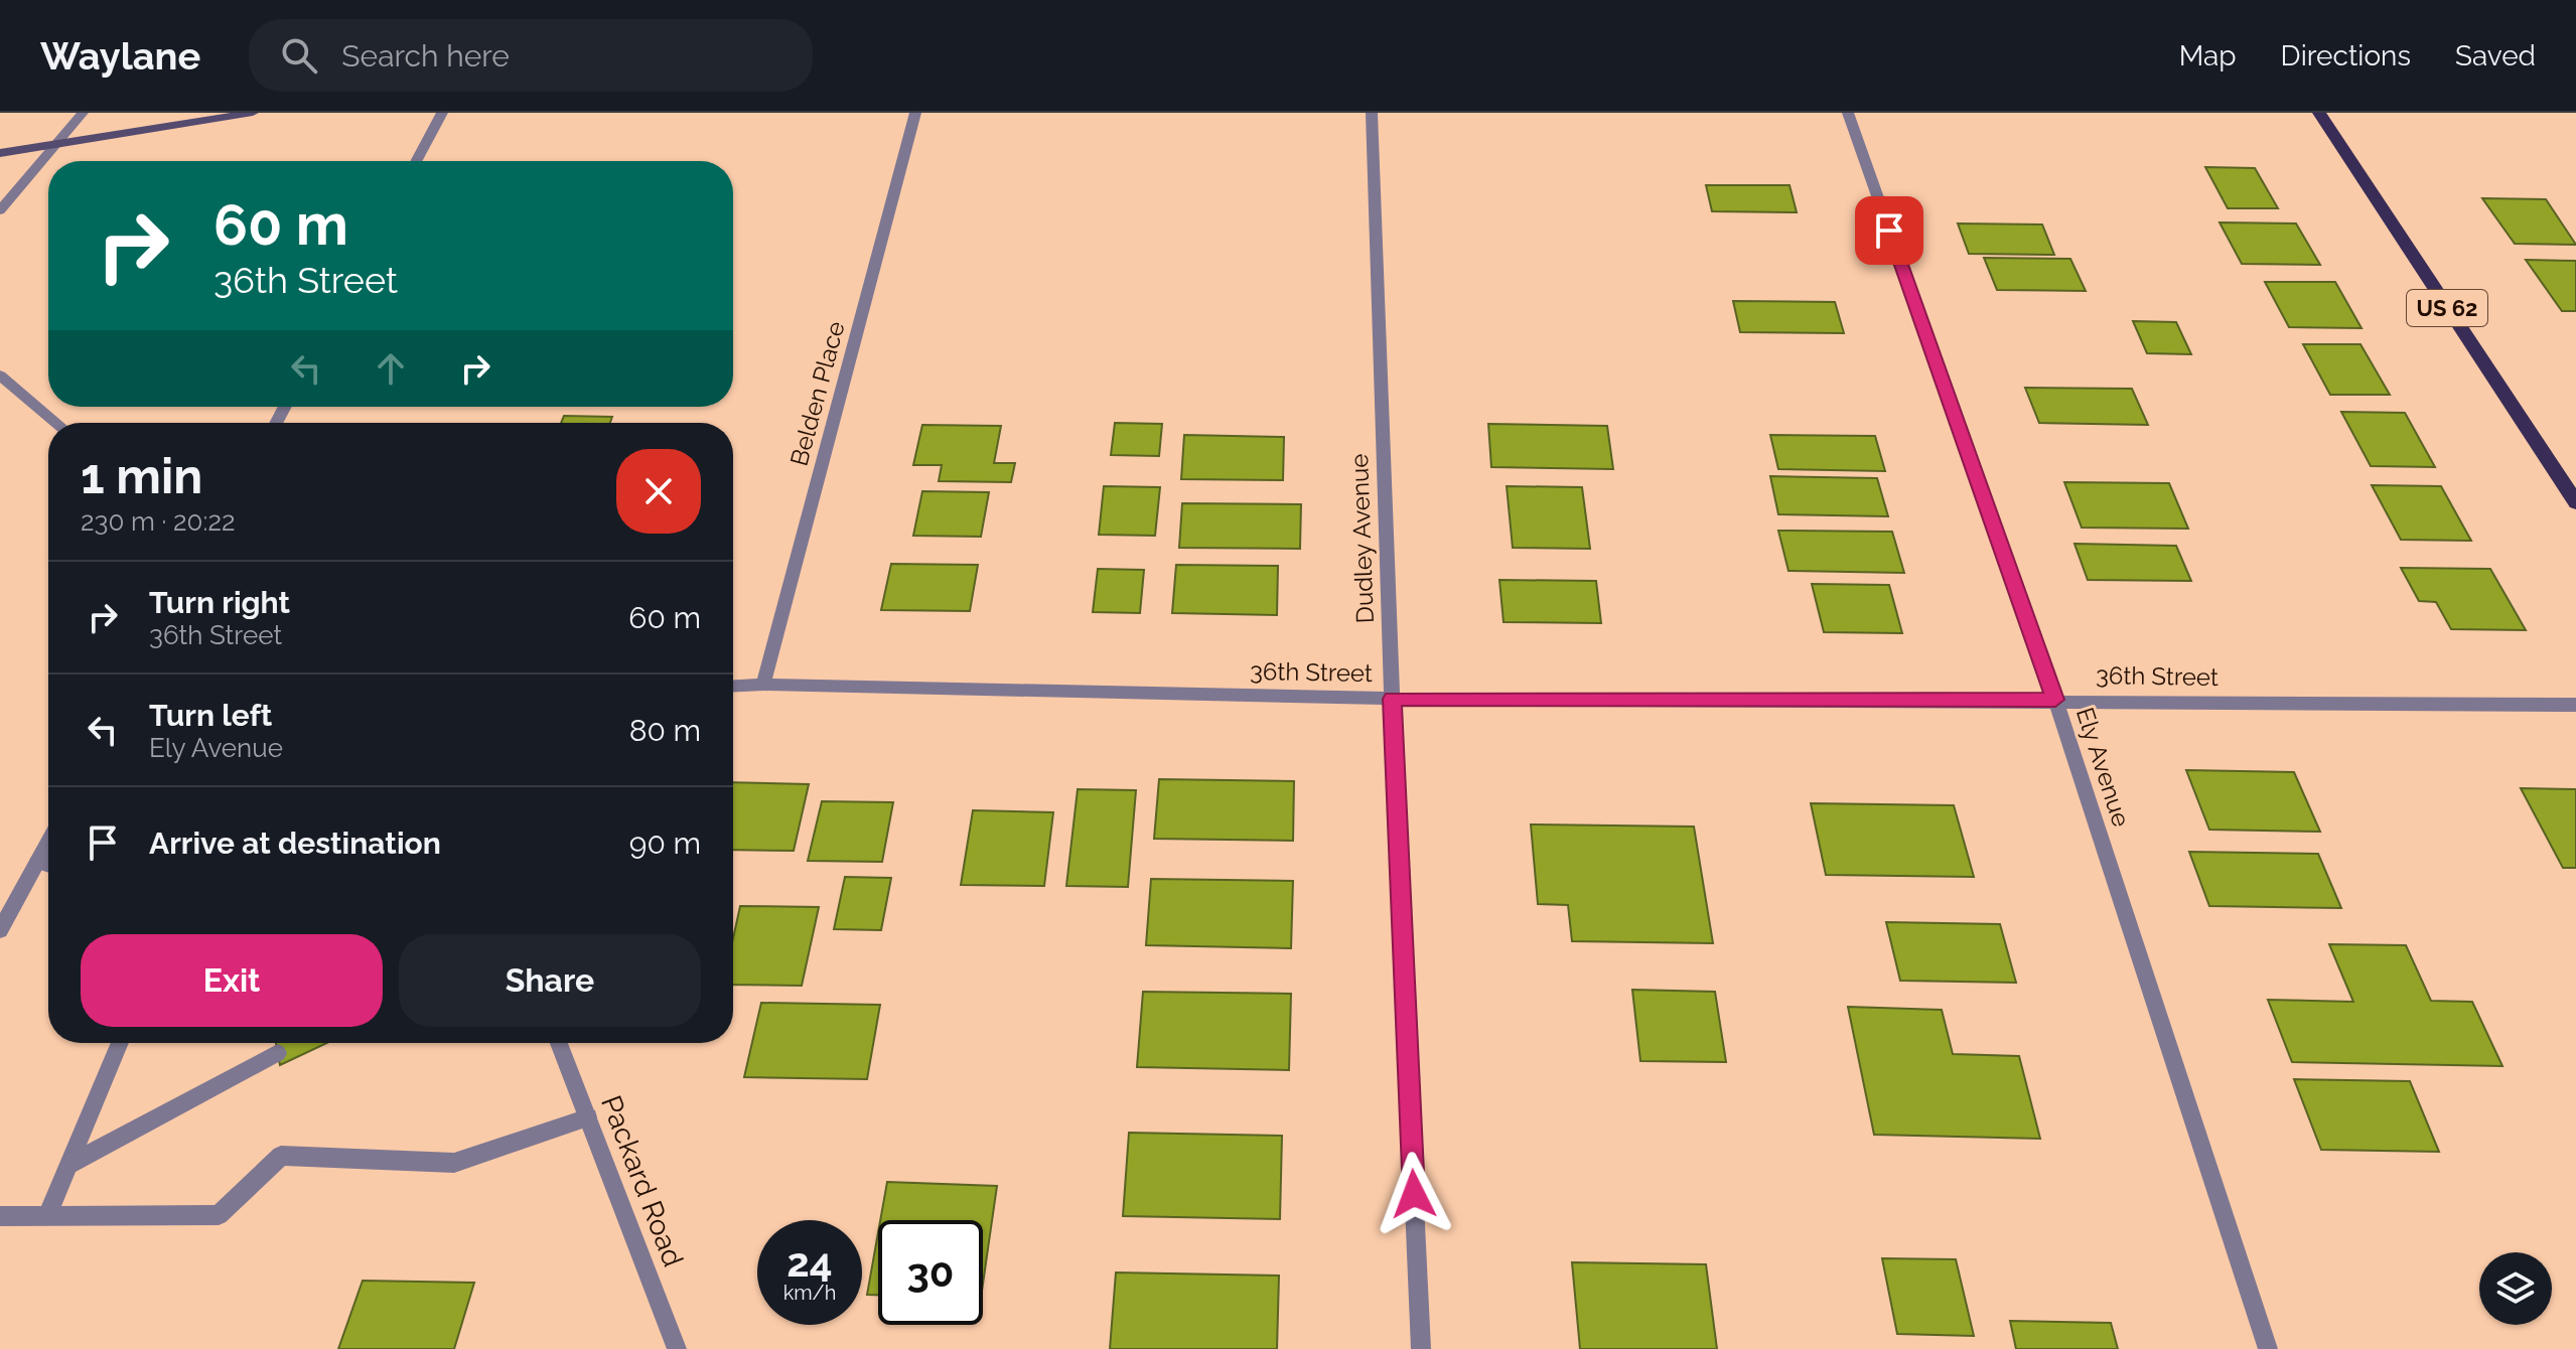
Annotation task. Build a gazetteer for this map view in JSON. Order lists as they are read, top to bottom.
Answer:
{
  "streets": {
    "main road": ["US 62"],
    "street": [
      "Belden Place",
      "Dudley Avenue",
      "36th Street",
      "Ely Avenue",
      "Packard Road"
    ]
  },
  "crossings": [
    ["Belden Place", "36th Street"],
    ["Dudley Avenue", "36th Street"],
    ["36th Street", "Ely Avenue"]
  ],
  "page": {
    "header": "Waylane",
    "search": "Search here",
    "nav": ["Map", "Directions", "Saved"],
    "turn": ["60 m", "36th Street"],
    "heading": ["1 min", "230 m · 20:22"],
    "list": [
      {
        "name": "Turn right",
        "note": "36th Street",
        "value": "60 m"
      },
      {
        "name": "Turn left",
        "note": "Ely Avenue",
        "value": "80 m"
      },
      {
        "name": "Arrive at destination",
        "value": "90 m"
      }
    ],
    "buttons": ["Exit", "Share"],
    "speed": "24 km/h",
    "limit": "30"
  }
}
